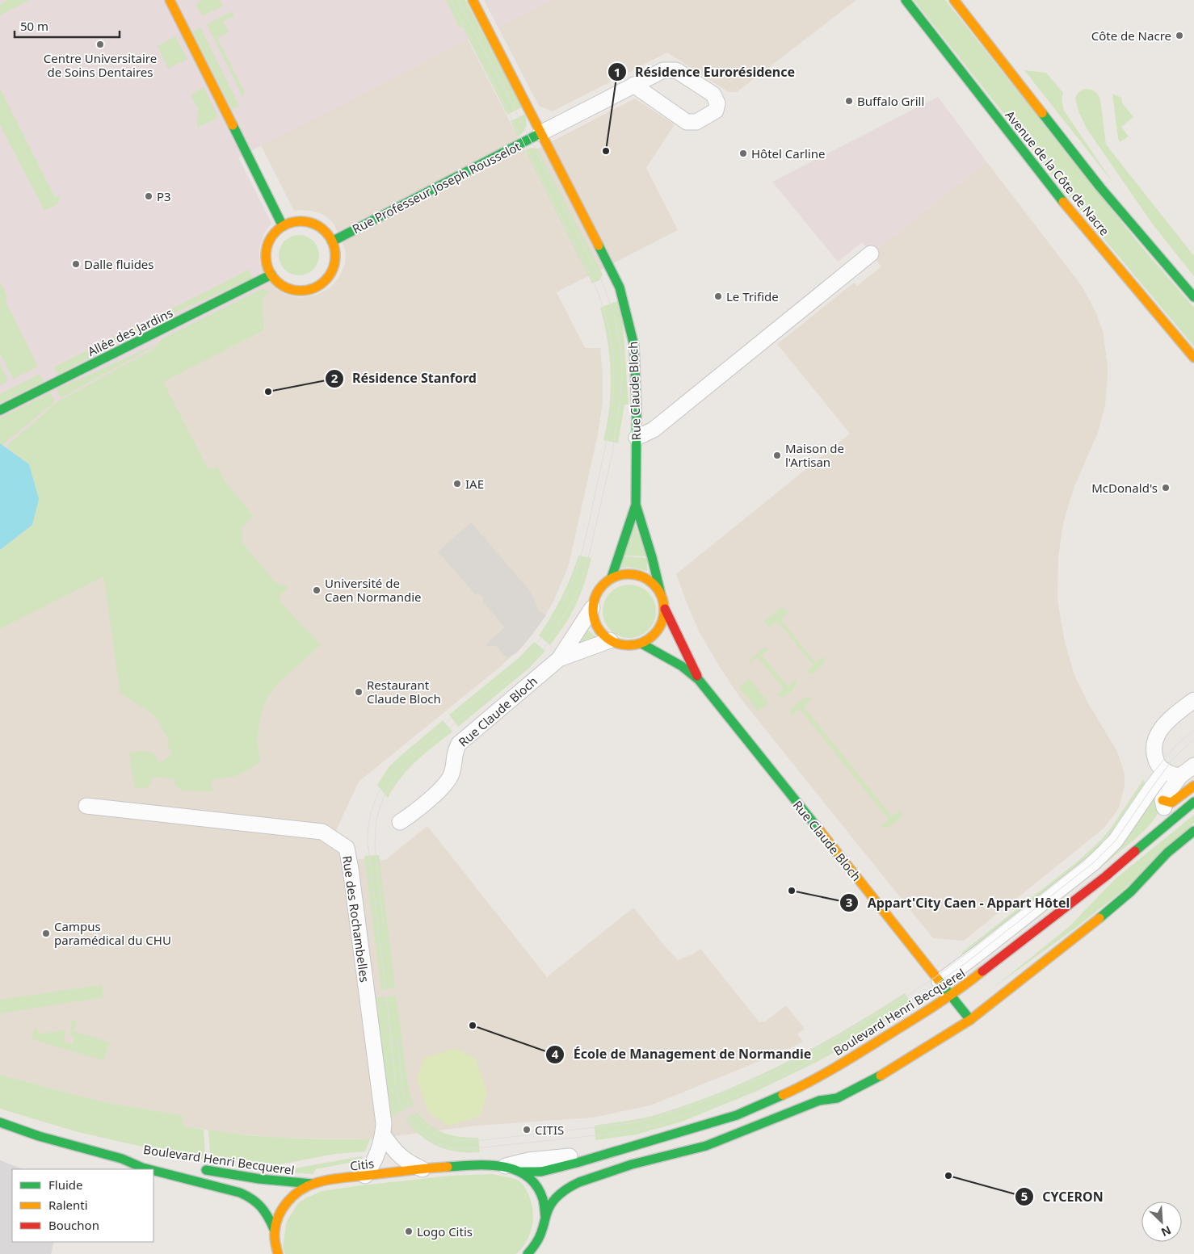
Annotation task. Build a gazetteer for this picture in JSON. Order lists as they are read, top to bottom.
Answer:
{
  "streets": {
    "main road": [
      "Avenue de la Côte de Nacre",
      "Rue Professeur Joseph Rousselot",
      "Allée des Jardins",
      "Rue Claude Bloch",
      "Boulevard Henri Becquerel",
      "Citis"
    ],
    "street": ["Rue des Rochambelles"]
  },
  "crossings": [
    ["Rue Professeur Joseph Rousselot", "Allée des Jardins"],
    ["Rue Professeur Joseph Rousselot", "Rue Claude Bloch"],
    ["Rue Claude Bloch", "Boulevard Henri Becquerel"],
    ["Rue des Rochambelles", "Citis"],
    ["Boulevard Henri Becquerel", "Citis"]
  ],
  "places": [
    "Côte de Nacre",
    "Centre Universitaire de Soins Dentaires",
    "Buffalo Grill",
    "Résidence Eurorésidence",
    "Hôtel Carline",
    "P3",
    "Dalle fluides",
    "Le Trifide",
    "Résidence Stanford",
    "Maison de l'Artisan",
    "IAE",
    "McDonald's",
    "Université de Caen Normandie",
    "Restaurant Claude Bloch",
    "Appart'City Caen - Appart Hôtel",
    "Campus paramédical du CHU",
    "École de Management de Normandie",
    "CITIS",
    "CYCERON",
    "Logo Citis"
  ],
  "legend": ["Fluide", "Ralenti", "Bouchon"],
  "scale_bar": "50 m",
  "north": "bottom right"
}
